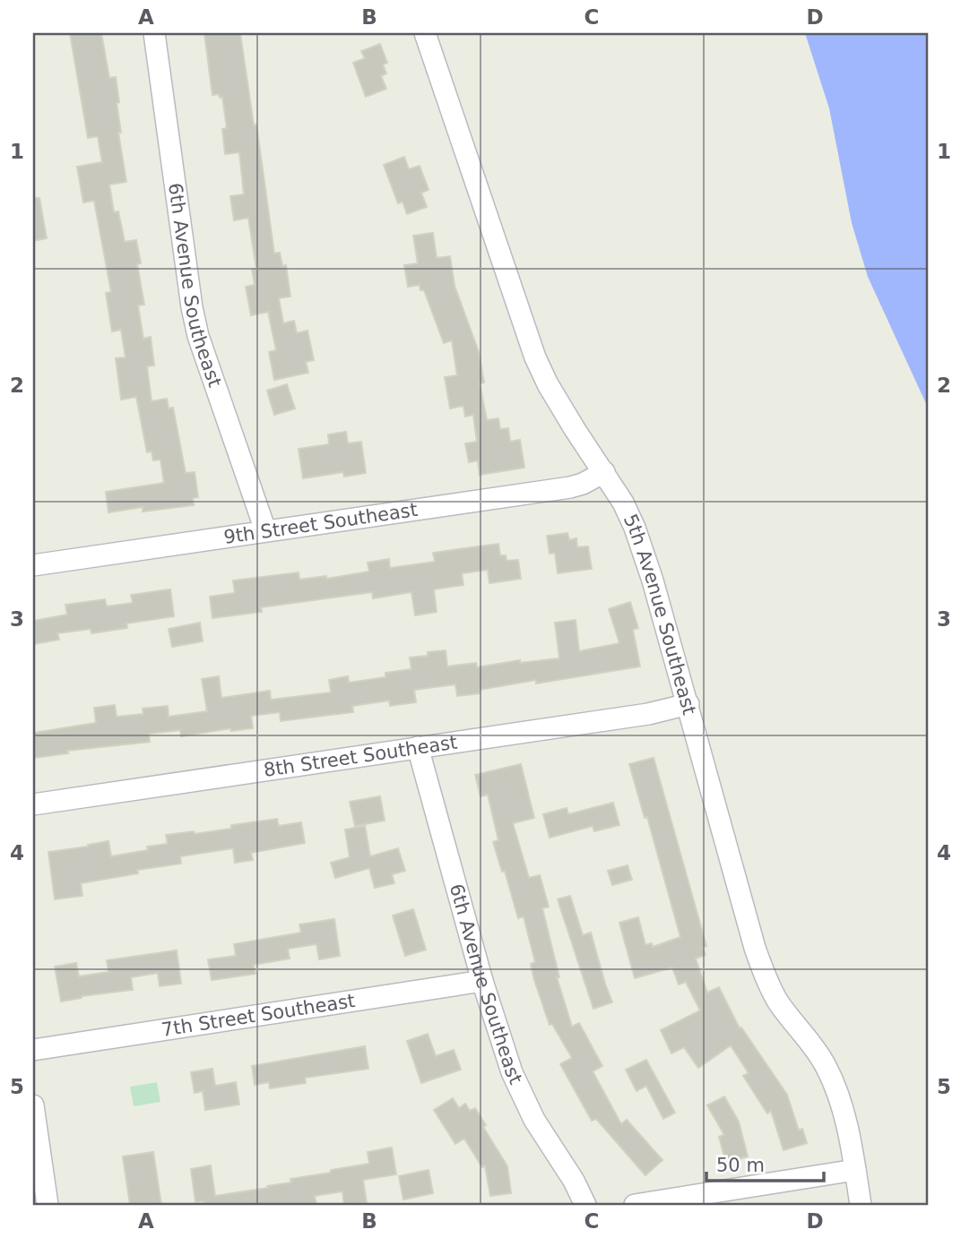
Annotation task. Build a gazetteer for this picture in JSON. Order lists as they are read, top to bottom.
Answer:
{
  "streets": {
    "street": [
      "6th Avenue Southeast",
      "9th Street Southeast",
      "5th Avenue Southeast",
      "8th Street Southeast",
      "7th Street Southeast"
    ]
  },
  "crossings": [
    ["6th Avenue Southeast", "9th Street Southeast"],
    ["6th Avenue Southeast", "8th Street Southeast"],
    ["6th Avenue Southeast", "7th Street Southeast"],
    ["9th Street Southeast", "5th Avenue Southeast"],
    ["5th Avenue Southeast", "8th Street Southeast"]
  ],
  "scale_bar": "50 m",
  "grid": {
    "columns": [
      "A",
      "B",
      "C",
      "D"
    ],
    "rows": [
      "1",
      "2",
      "3",
      "4",
      "5"
    ]
  }
}
